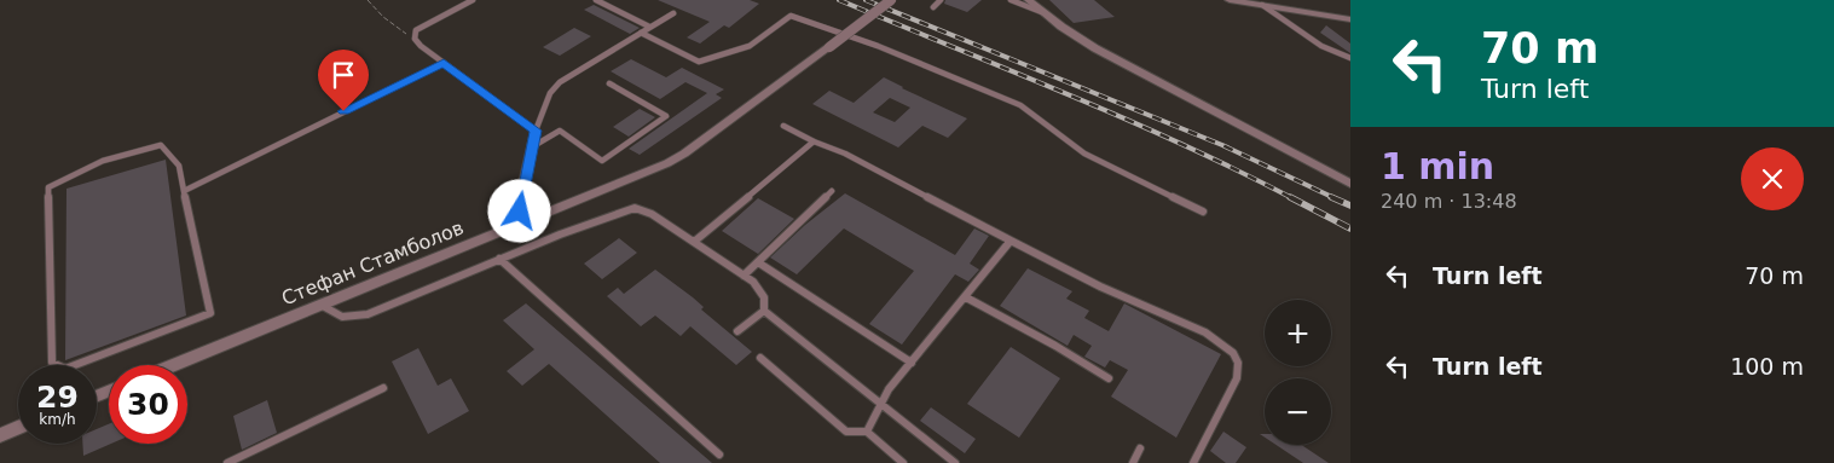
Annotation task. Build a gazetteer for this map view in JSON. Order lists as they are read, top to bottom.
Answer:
{
  "streets": {
    "street": ["Стефан Стамболов"]
  },
  "page": {
    "turn": ["70 m", "Turn left"],
    "heading": ["1 min", "240 m · 13:48"],
    "list": [
      {
        "name": "Turn left",
        "value": "70 m"
      },
      {
        "name": "Turn left",
        "value": "100 m"
      }
    ],
    "map_buttons": ["+", "−"],
    "speed": "29 km/h",
    "limit": "30"
  }
}
